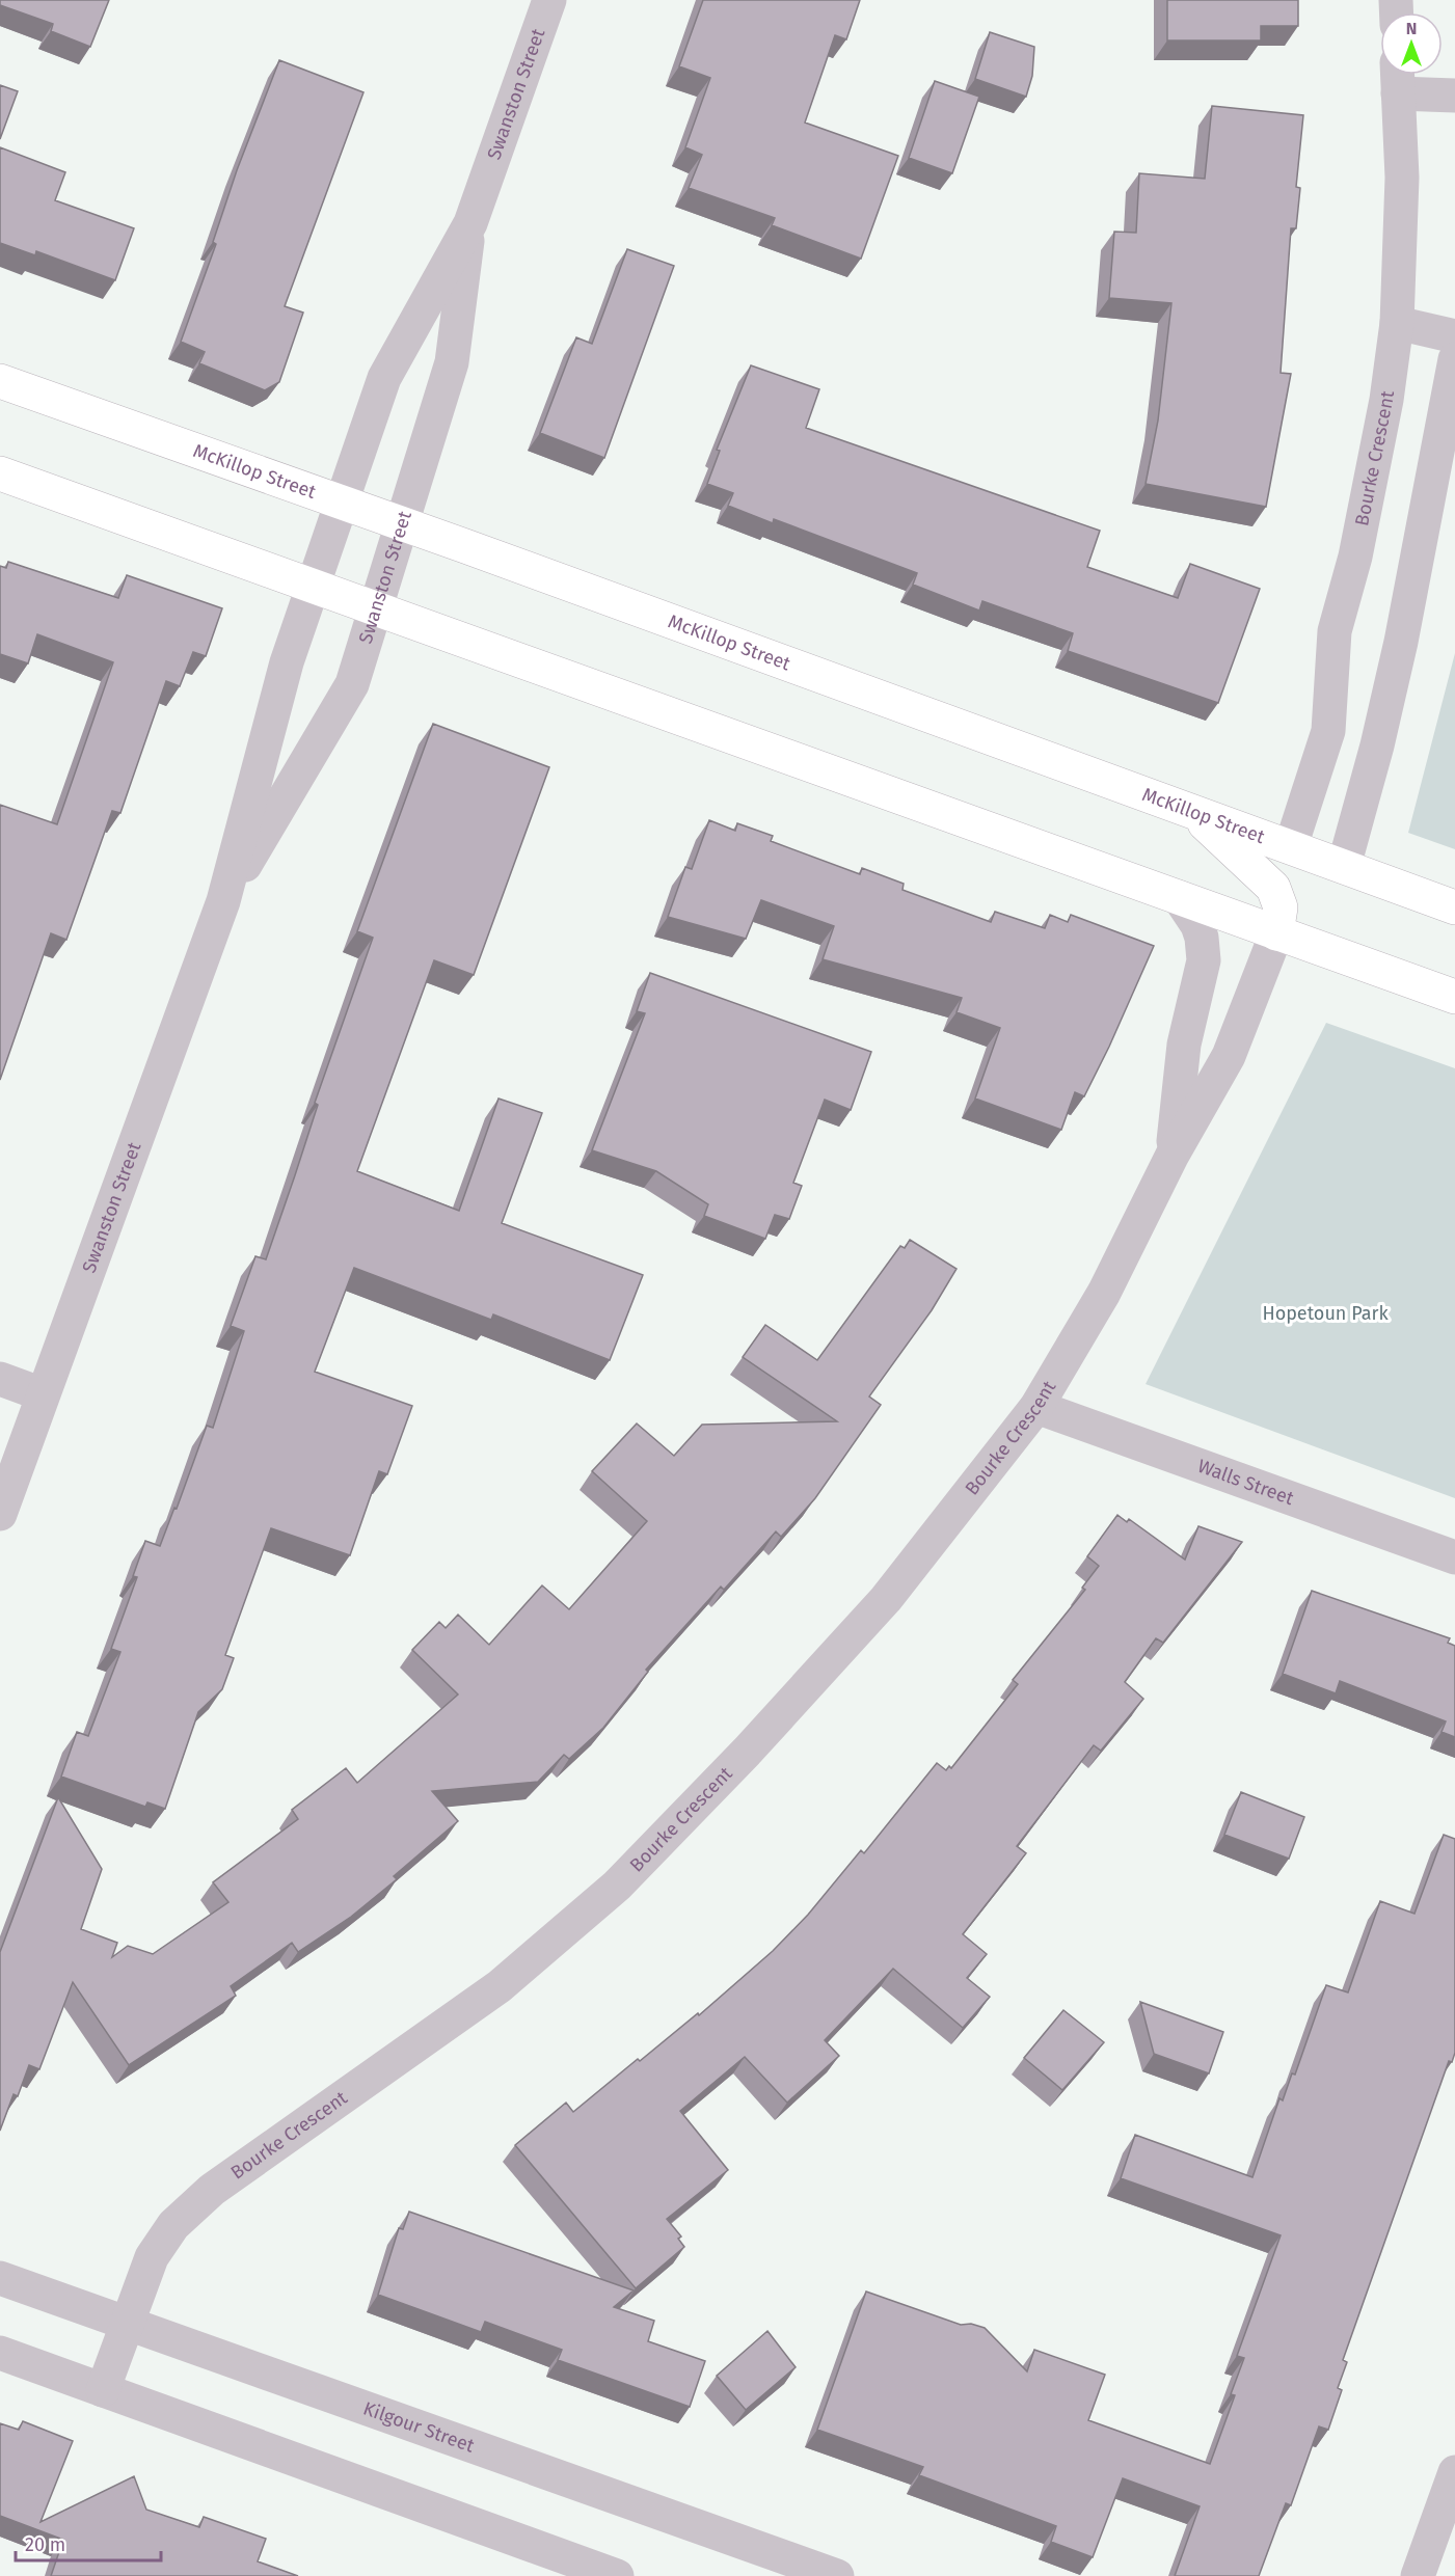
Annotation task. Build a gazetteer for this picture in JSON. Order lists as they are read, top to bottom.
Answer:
{
  "streets": {
    "highway": ["McKillop Street"],
    "street": [
      "Swanston Street",
      "Bourke Crescent",
      "Walls Street",
      "Kilgour Street"
    ]
  },
  "crossings": [
    ["Swanston Street", "McKillop Street"],
    ["Bourke Crescent", "McKillop Street"],
    ["Bourke Crescent", "Walls Street"],
    ["Bourke Crescent", "Kilgour Street"]
  ],
  "parks": ["Hopetoun Park"],
  "scale_bar": "20 m",
  "north": "top"
}
